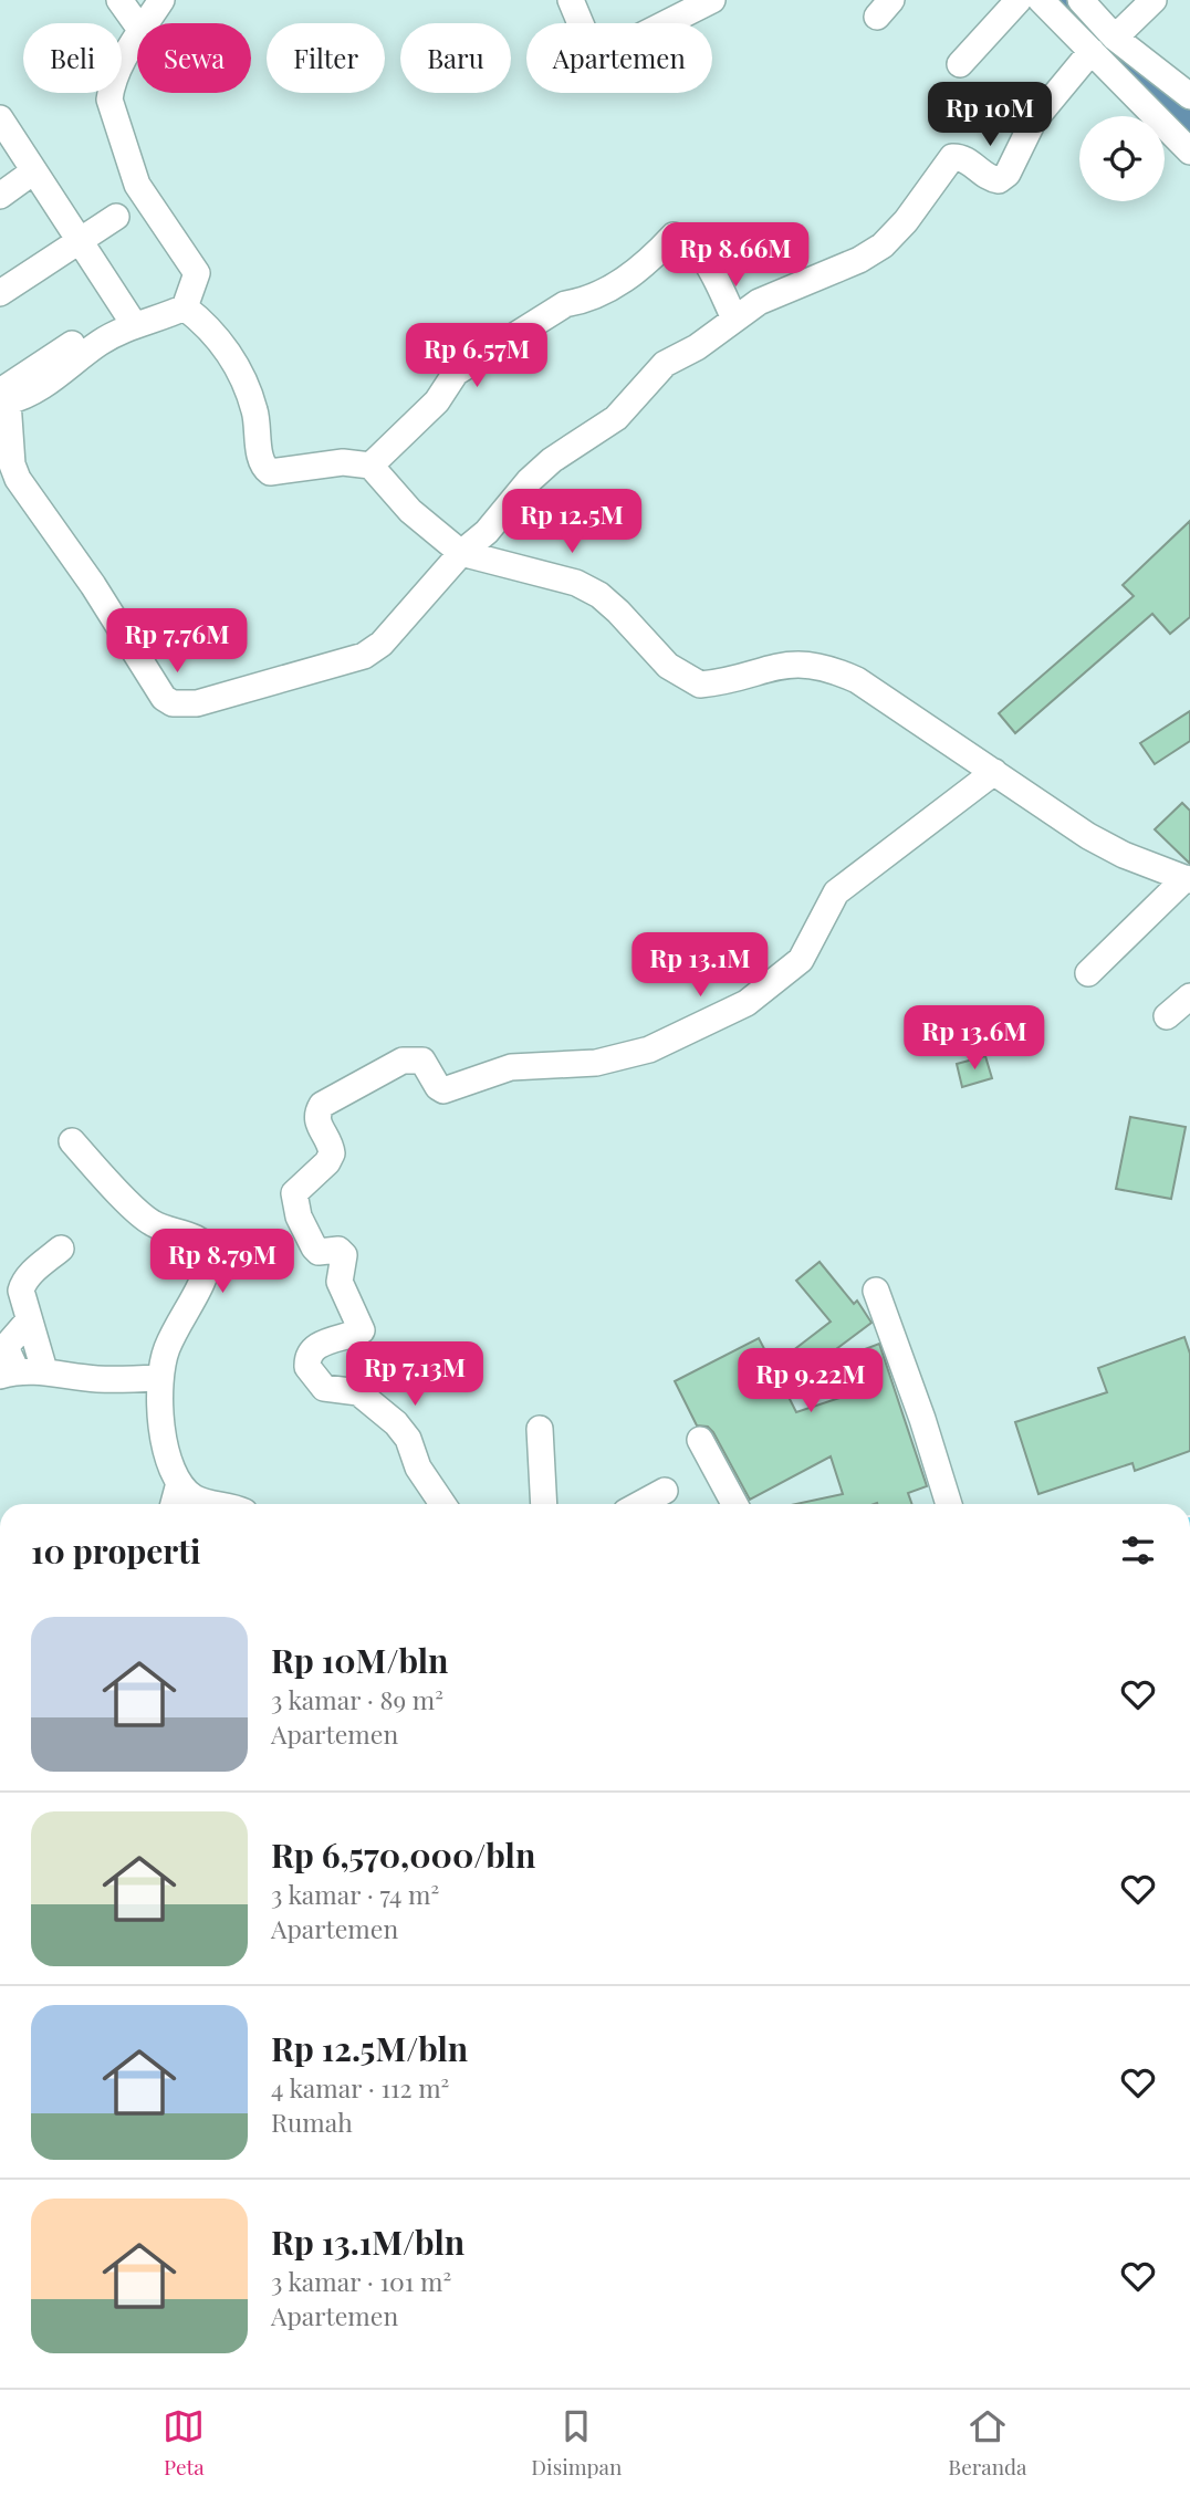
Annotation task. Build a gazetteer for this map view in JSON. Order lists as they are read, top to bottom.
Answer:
{
  "page": {
    "chip": [
      "Beli",
      "Sewa",
      "Filter",
      "Baru",
      "Apartemen"
    ],
    "price": [
      "Rp 10M",
      "Rp 8.66M",
      "Rp 6.57M",
      "Rp 12.5M",
      "Rp 7.76M",
      "Rp 13.1M",
      "Rp 13.6M",
      "Rp 8.79M",
      "Rp 7.13M",
      "Rp 9.22M"
    ],
    "heading": "10 properti",
    "list": [
      {
        "name": "Rp 10M/bln",
        "note": "3 kamar · 89 m² · Apartemen"
      },
      {
        "name": "Rp 6,570,000/bln",
        "note": "3 kamar · 74 m² · Apartemen"
      },
      {
        "name": "Rp 12.5M/bln",
        "note": "4 kamar · 112 m² · Rumah"
      },
      {
        "name": "Rp 13.1M/bln",
        "note": "3 kamar · 101 m² · Apartemen"
      }
    ],
    "tabs": ["Peta", "Disimpan", "Beranda"]
  }
}
